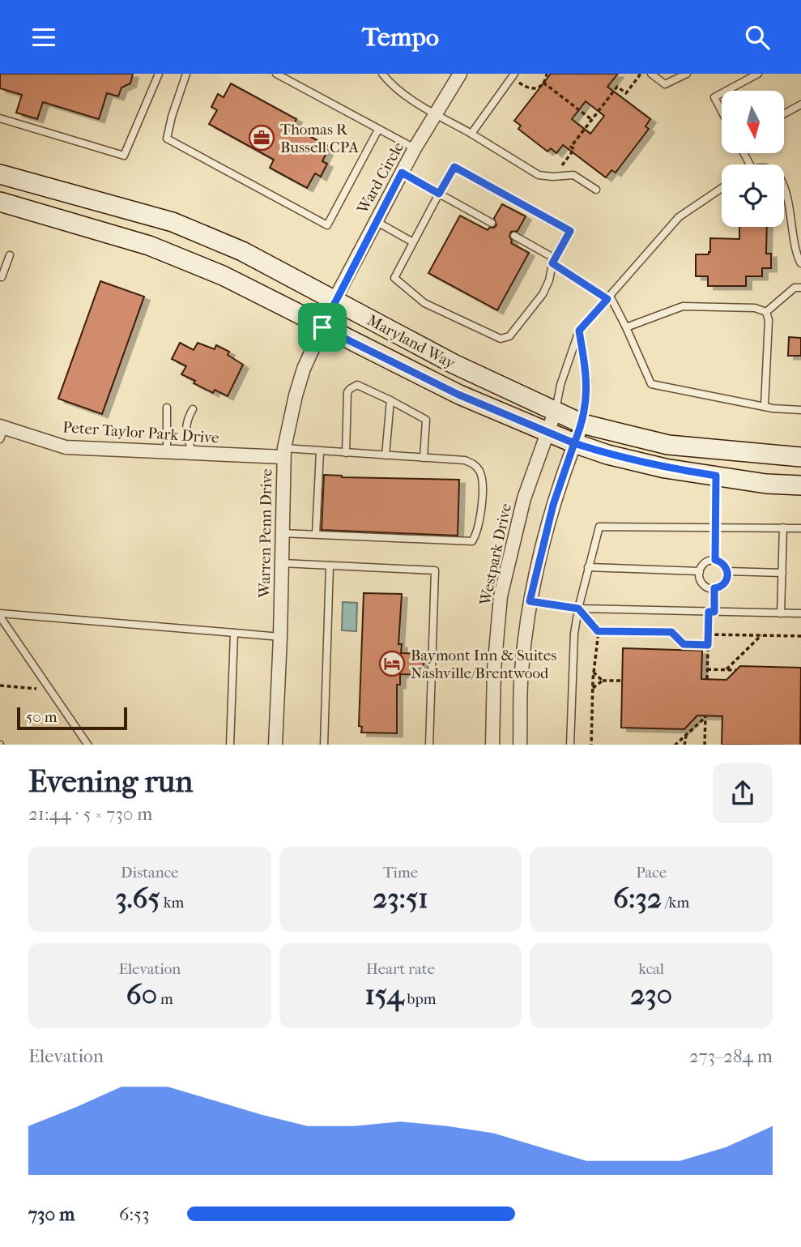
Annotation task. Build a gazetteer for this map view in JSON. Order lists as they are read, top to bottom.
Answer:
{
  "streets": {
    "main road": ["Maryland Way"],
    "street": [
      "Ward Circle",
      "Peter Taylor Park Drive",
      "Warren Penn Drive",
      "Westpark Drive"
    ]
  },
  "crossings": [
    ["Ward Circle", "Maryland Way"],
    ["Maryland Way", "Warren Penn Drive"],
    ["Maryland Way", "Westpark Drive"],
    ["Peter Taylor Park Drive", "Warren Penn Drive"]
  ],
  "places": {
    "office": ["Thomas R Bussell CPA"],
    "hotel": ["Baymont Inn & Suites Nashville/Brentwood"]
  },
  "scale_bar": "50 m",
  "north": "bottom",
  "page": {
    "header": "Tempo",
    "scale": "50 m",
    "heading": ["Evening run", "21:44 · 5 × 730 m"],
    "stats": [
      ["Distance", "3.65 km"],
      ["Time", "23:51"],
      ["Pace", "6:32 /km"],
      ["Elevation", "60 m"],
      ["Heart rate", "154 bpm"],
      ["kcal", "230"]
    ],
    "chart": ["Elevation", "273–284 m"],
    "list": [
      {
        "name": "730 m",
        "note": "6:53"
      }
    ]
  }
}
